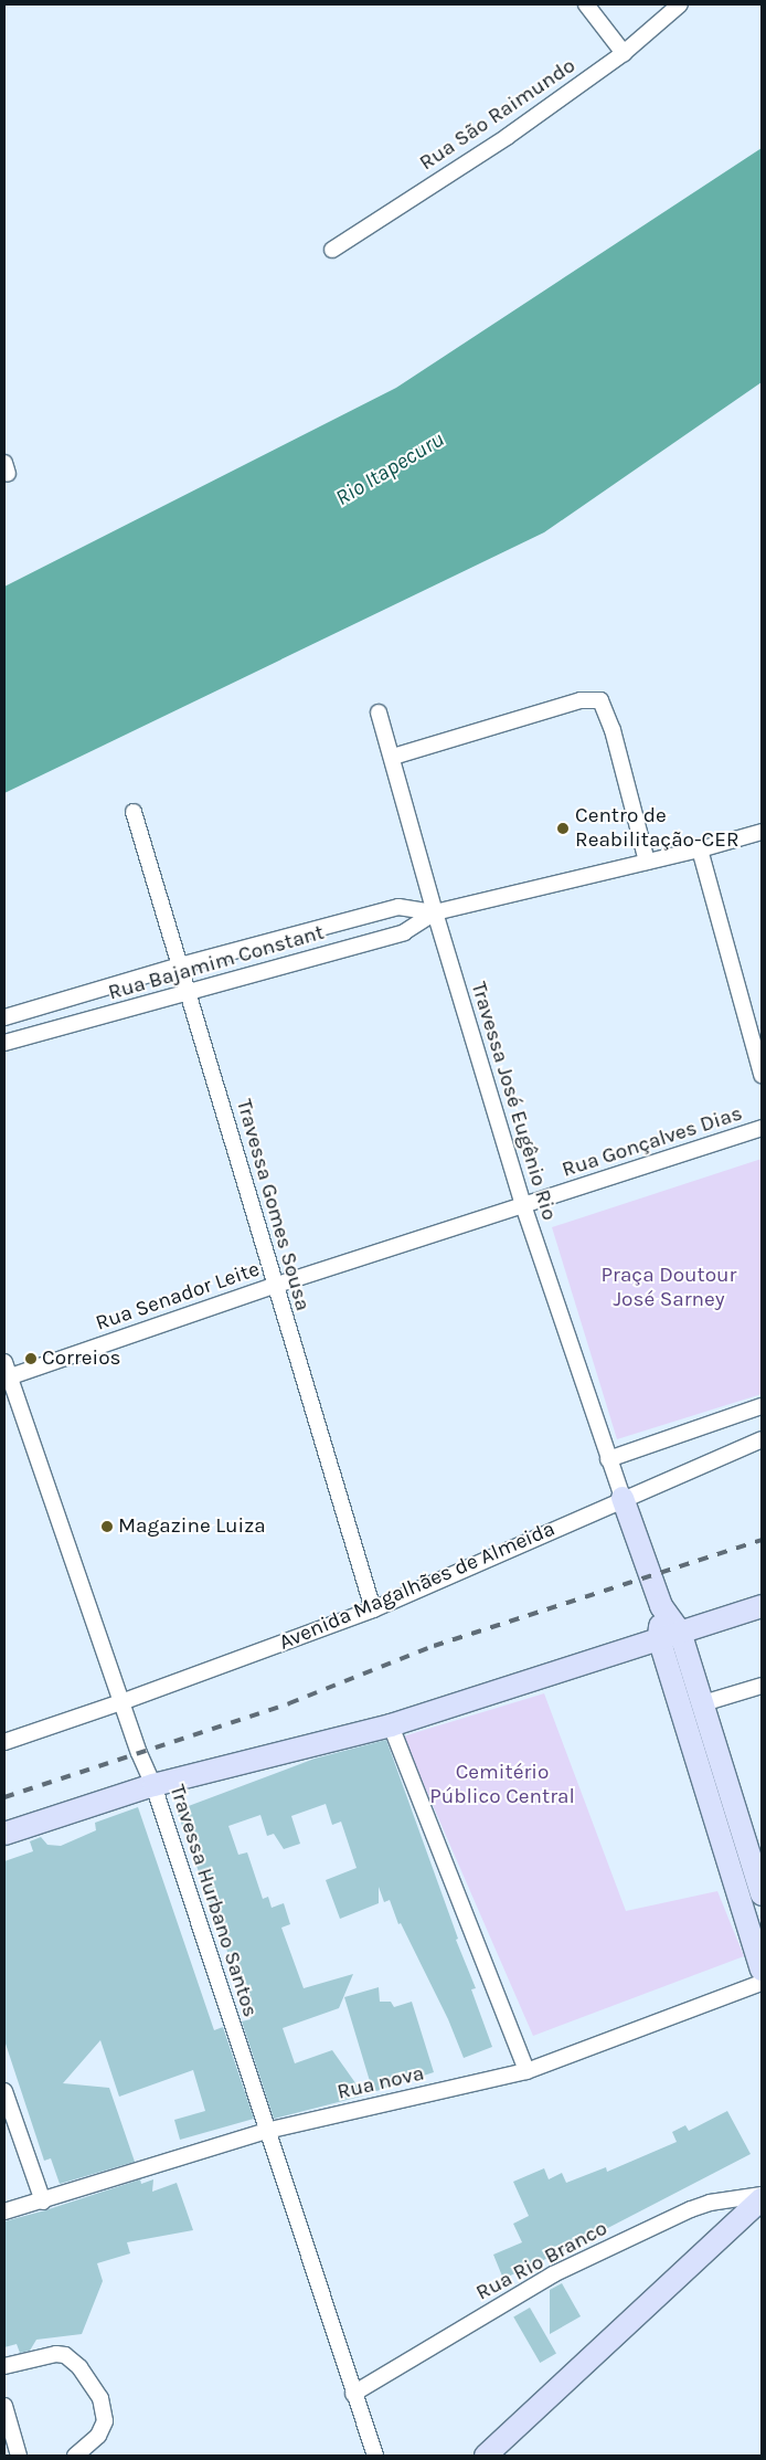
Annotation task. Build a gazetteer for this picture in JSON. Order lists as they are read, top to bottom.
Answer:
{
  "streets": {
    "street": [
      "Rua São Raimundo",
      "Rua Bajamim Constant",
      "Travessa José Eugênio Rio",
      "Rua Gonçalves Dias",
      "Travessa Gomes Sousa",
      "Rua Senador Leite",
      "Avenida Magalhães de Almeida",
      "Travessa Hurbano Santos",
      "Rua nova",
      "Rua Rio Branco"
    ]
  },
  "crossings": [
    ["Rua Bajamim Constant", "Travessa José Eugênio Rio"],
    ["Rua Bajamim Constant", "Travessa Gomes Sousa"],
    ["Travessa José Eugênio Rio", "Rua Gonçalves Dias"],
    ["Travessa José Eugênio Rio", "Rua Senador Leite"],
    ["Travessa José Eugênio Rio", "Avenida Magalhães de Almeida"],
    ["Rua Gonçalves Dias", "Rua Senador Leite"],
    ["Travessa Gomes Sousa", "Rua Senador Leite"],
    ["Travessa Gomes Sousa", "Avenida Magalhães de Almeida"],
    ["Rua Senador Leite", "Travessa Hurbano Santos"],
    ["Avenida Magalhães de Almeida", "Travessa Hurbano Santos"],
    ["Travessa Hurbano Santos", "Rua nova"],
    ["Travessa Hurbano Santos", "Rua Rio Branco"]
  ],
  "water": ["Rio Itapecuru"],
  "parks": ["Praça Doutour José Sarney", "Cemitério Público Central"],
  "places": ["Centro de Reabilitação-CER", "Correios", "Magazine Luiza"]
}
